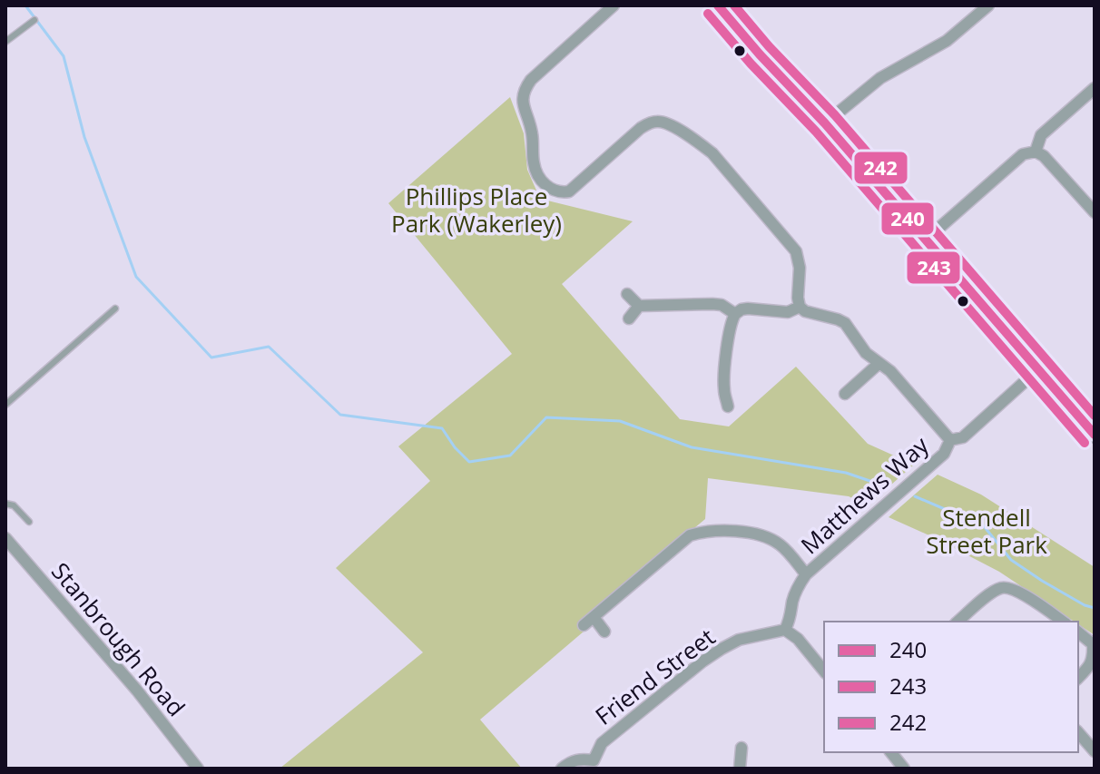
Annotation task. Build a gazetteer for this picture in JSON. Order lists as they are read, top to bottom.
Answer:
{
  "streets": {
    "street": ["Matthews Way", "Stanbrough Road", "Friend Street"]
  },
  "crossings": [
    ["Matthews Way", "Friend Street"]
  ],
  "parks": ["Phillips Place Park (Wakerley)", "Stendell Street Park"],
  "lines": ["transit line 240", "transit line 242", "transit line 243"],
  "legend": ["240", "243", "242"]
}
